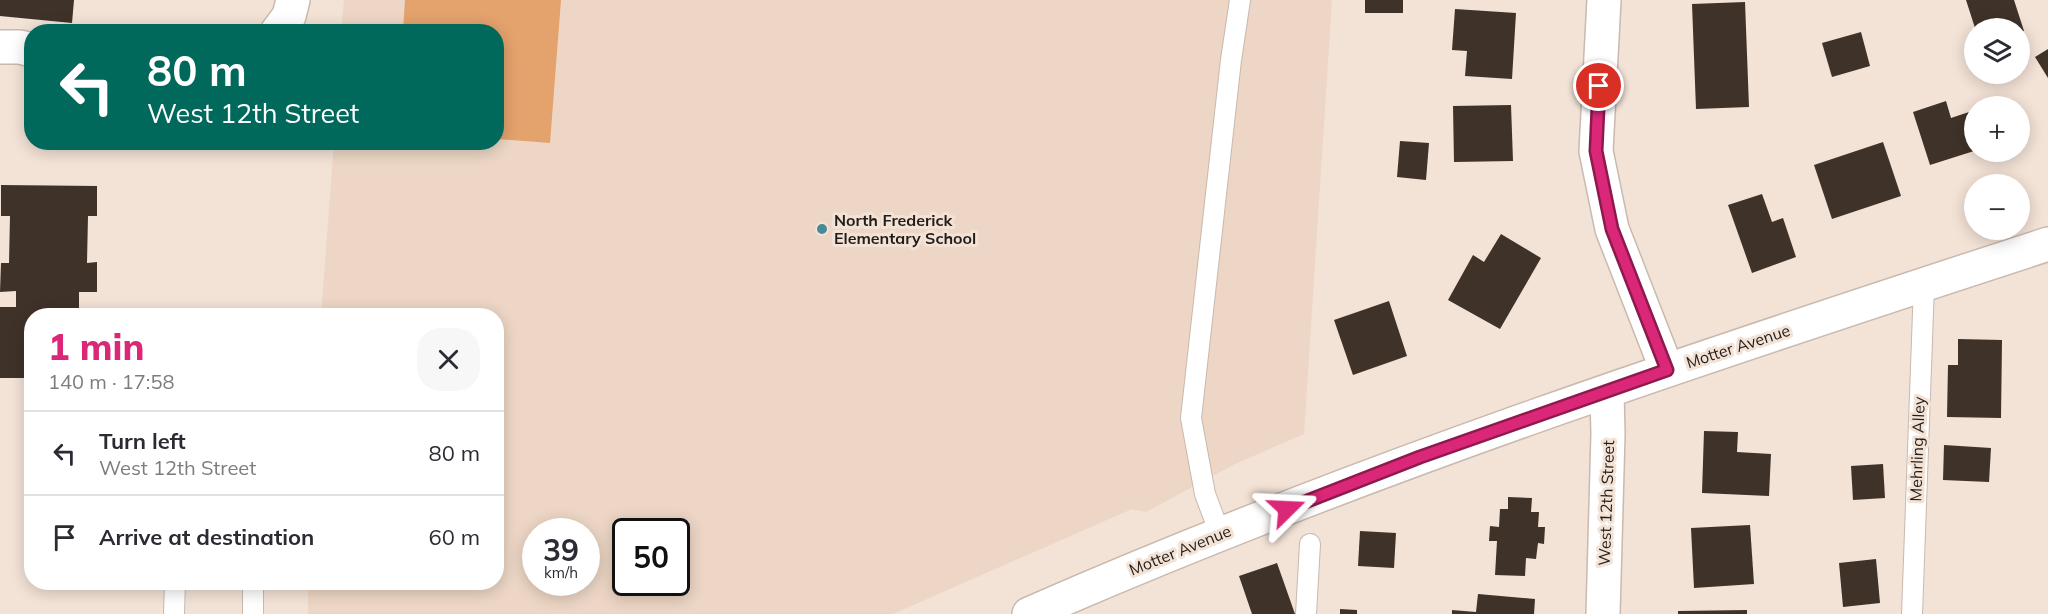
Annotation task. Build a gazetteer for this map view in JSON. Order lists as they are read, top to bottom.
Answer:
{
  "streets": {
    "main road": ["Motter Avenue", "West 12th Street"],
    "lane": ["Mehrling Alley"]
  },
  "crossings": [
    ["Motter Avenue", "Mehrling Alley"],
    ["Motter Avenue", "West 12th Street"]
  ],
  "places": ["North Frederick Elementary School"],
  "page": {
    "map_buttons": ["+", "−"],
    "turn": ["80 m", "West 12th Street"],
    "heading": ["1 min", "140 m · 17:58"],
    "list": [
      {
        "name": "Turn left",
        "note": "West 12th Street",
        "value": "80 m"
      },
      {
        "name": "Arrive at destination",
        "value": "60 m"
      }
    ],
    "speed": "39 km/h",
    "limit": "50"
  }
}
